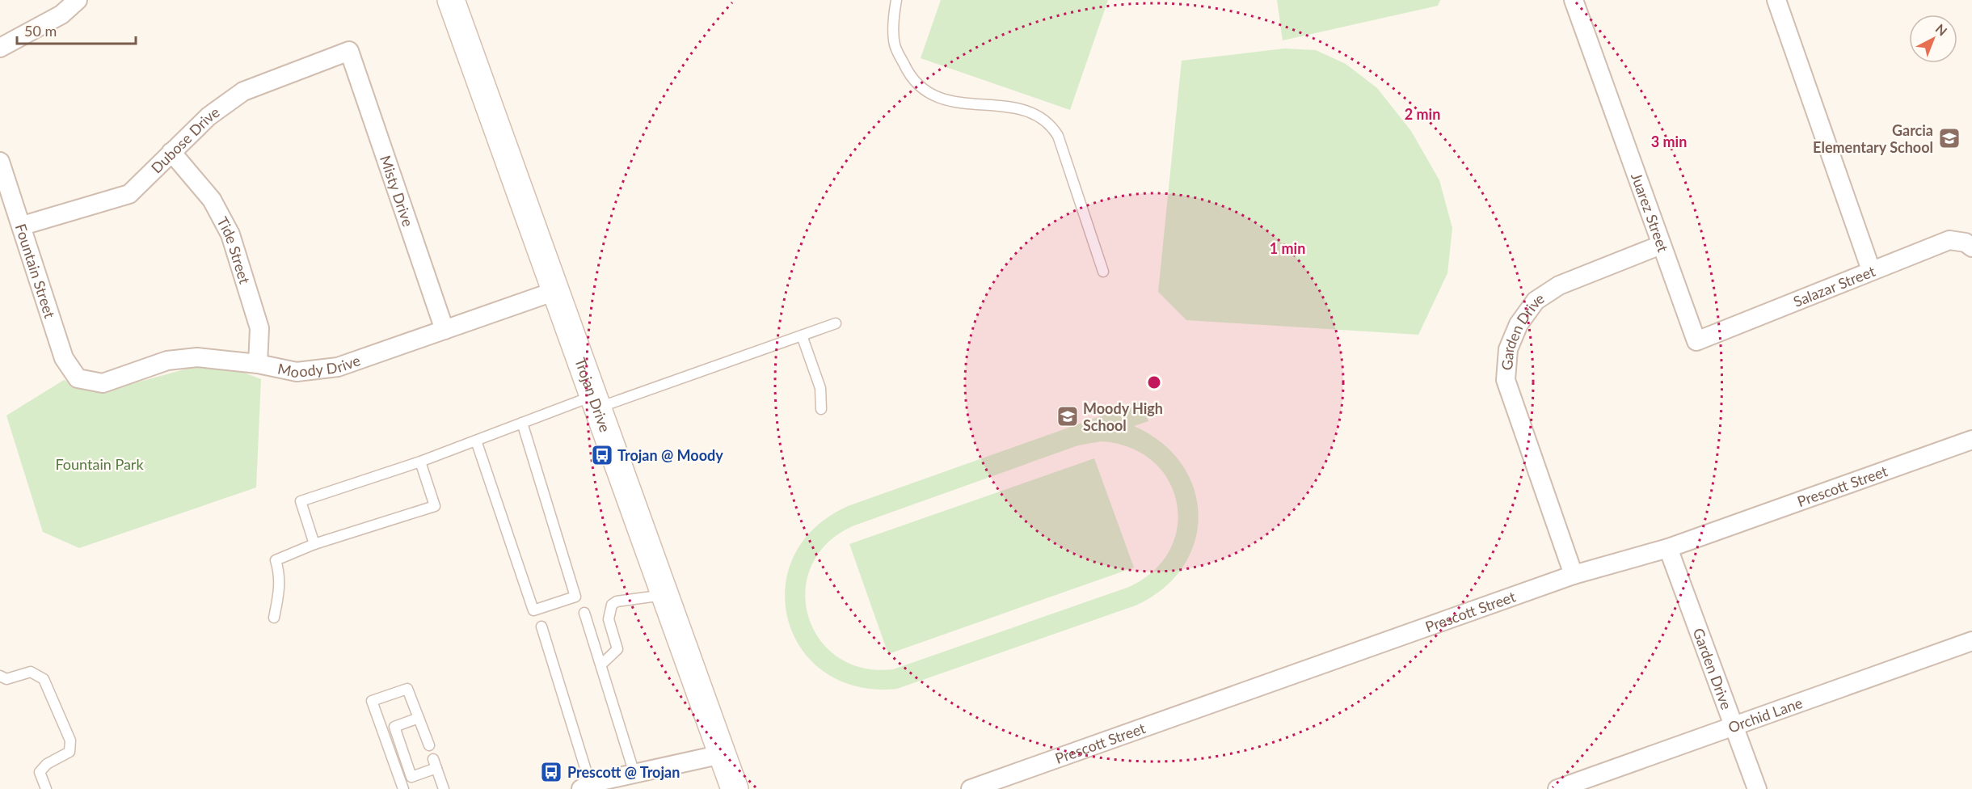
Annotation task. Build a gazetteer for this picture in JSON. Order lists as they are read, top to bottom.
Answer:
{
  "streets": {
    "street": [
      "Dubose Drive",
      "Misty Drive",
      "Juarez Street",
      "Tide Street",
      "Fountain Street",
      "Salazar Street",
      "Garden Drive",
      "Moody Drive",
      "Trojan Drive",
      "Prescott Street",
      "Orchid Lane"
    ]
  },
  "crossings": [
    ["Dubose Drive", "Misty Drive"],
    ["Dubose Drive", "Tide Street"],
    ["Dubose Drive", "Fountain Street"],
    ["Misty Drive", "Moody Drive"],
    ["Juarez Street", "Salazar Street"],
    ["Juarez Street", "Garden Drive"],
    ["Tide Street", "Moody Drive"],
    ["Fountain Street", "Moody Drive"],
    ["Garden Drive", "Prescott Street"],
    ["Garden Drive", "Orchid Lane"],
    ["Moody Drive", "Trojan Drive"]
  ],
  "parks": ["Fountain Park"],
  "places": {
    "school or university": ["Garcia Elementary School", "Moody High School"],
    "bus stop": ["Trojan @ Moody", "Prescott @ Trojan"]
  },
  "scale_bar": "50 m",
  "north": "top right",
  "rings": ["2 min", "3 min", "1 min"]
}
